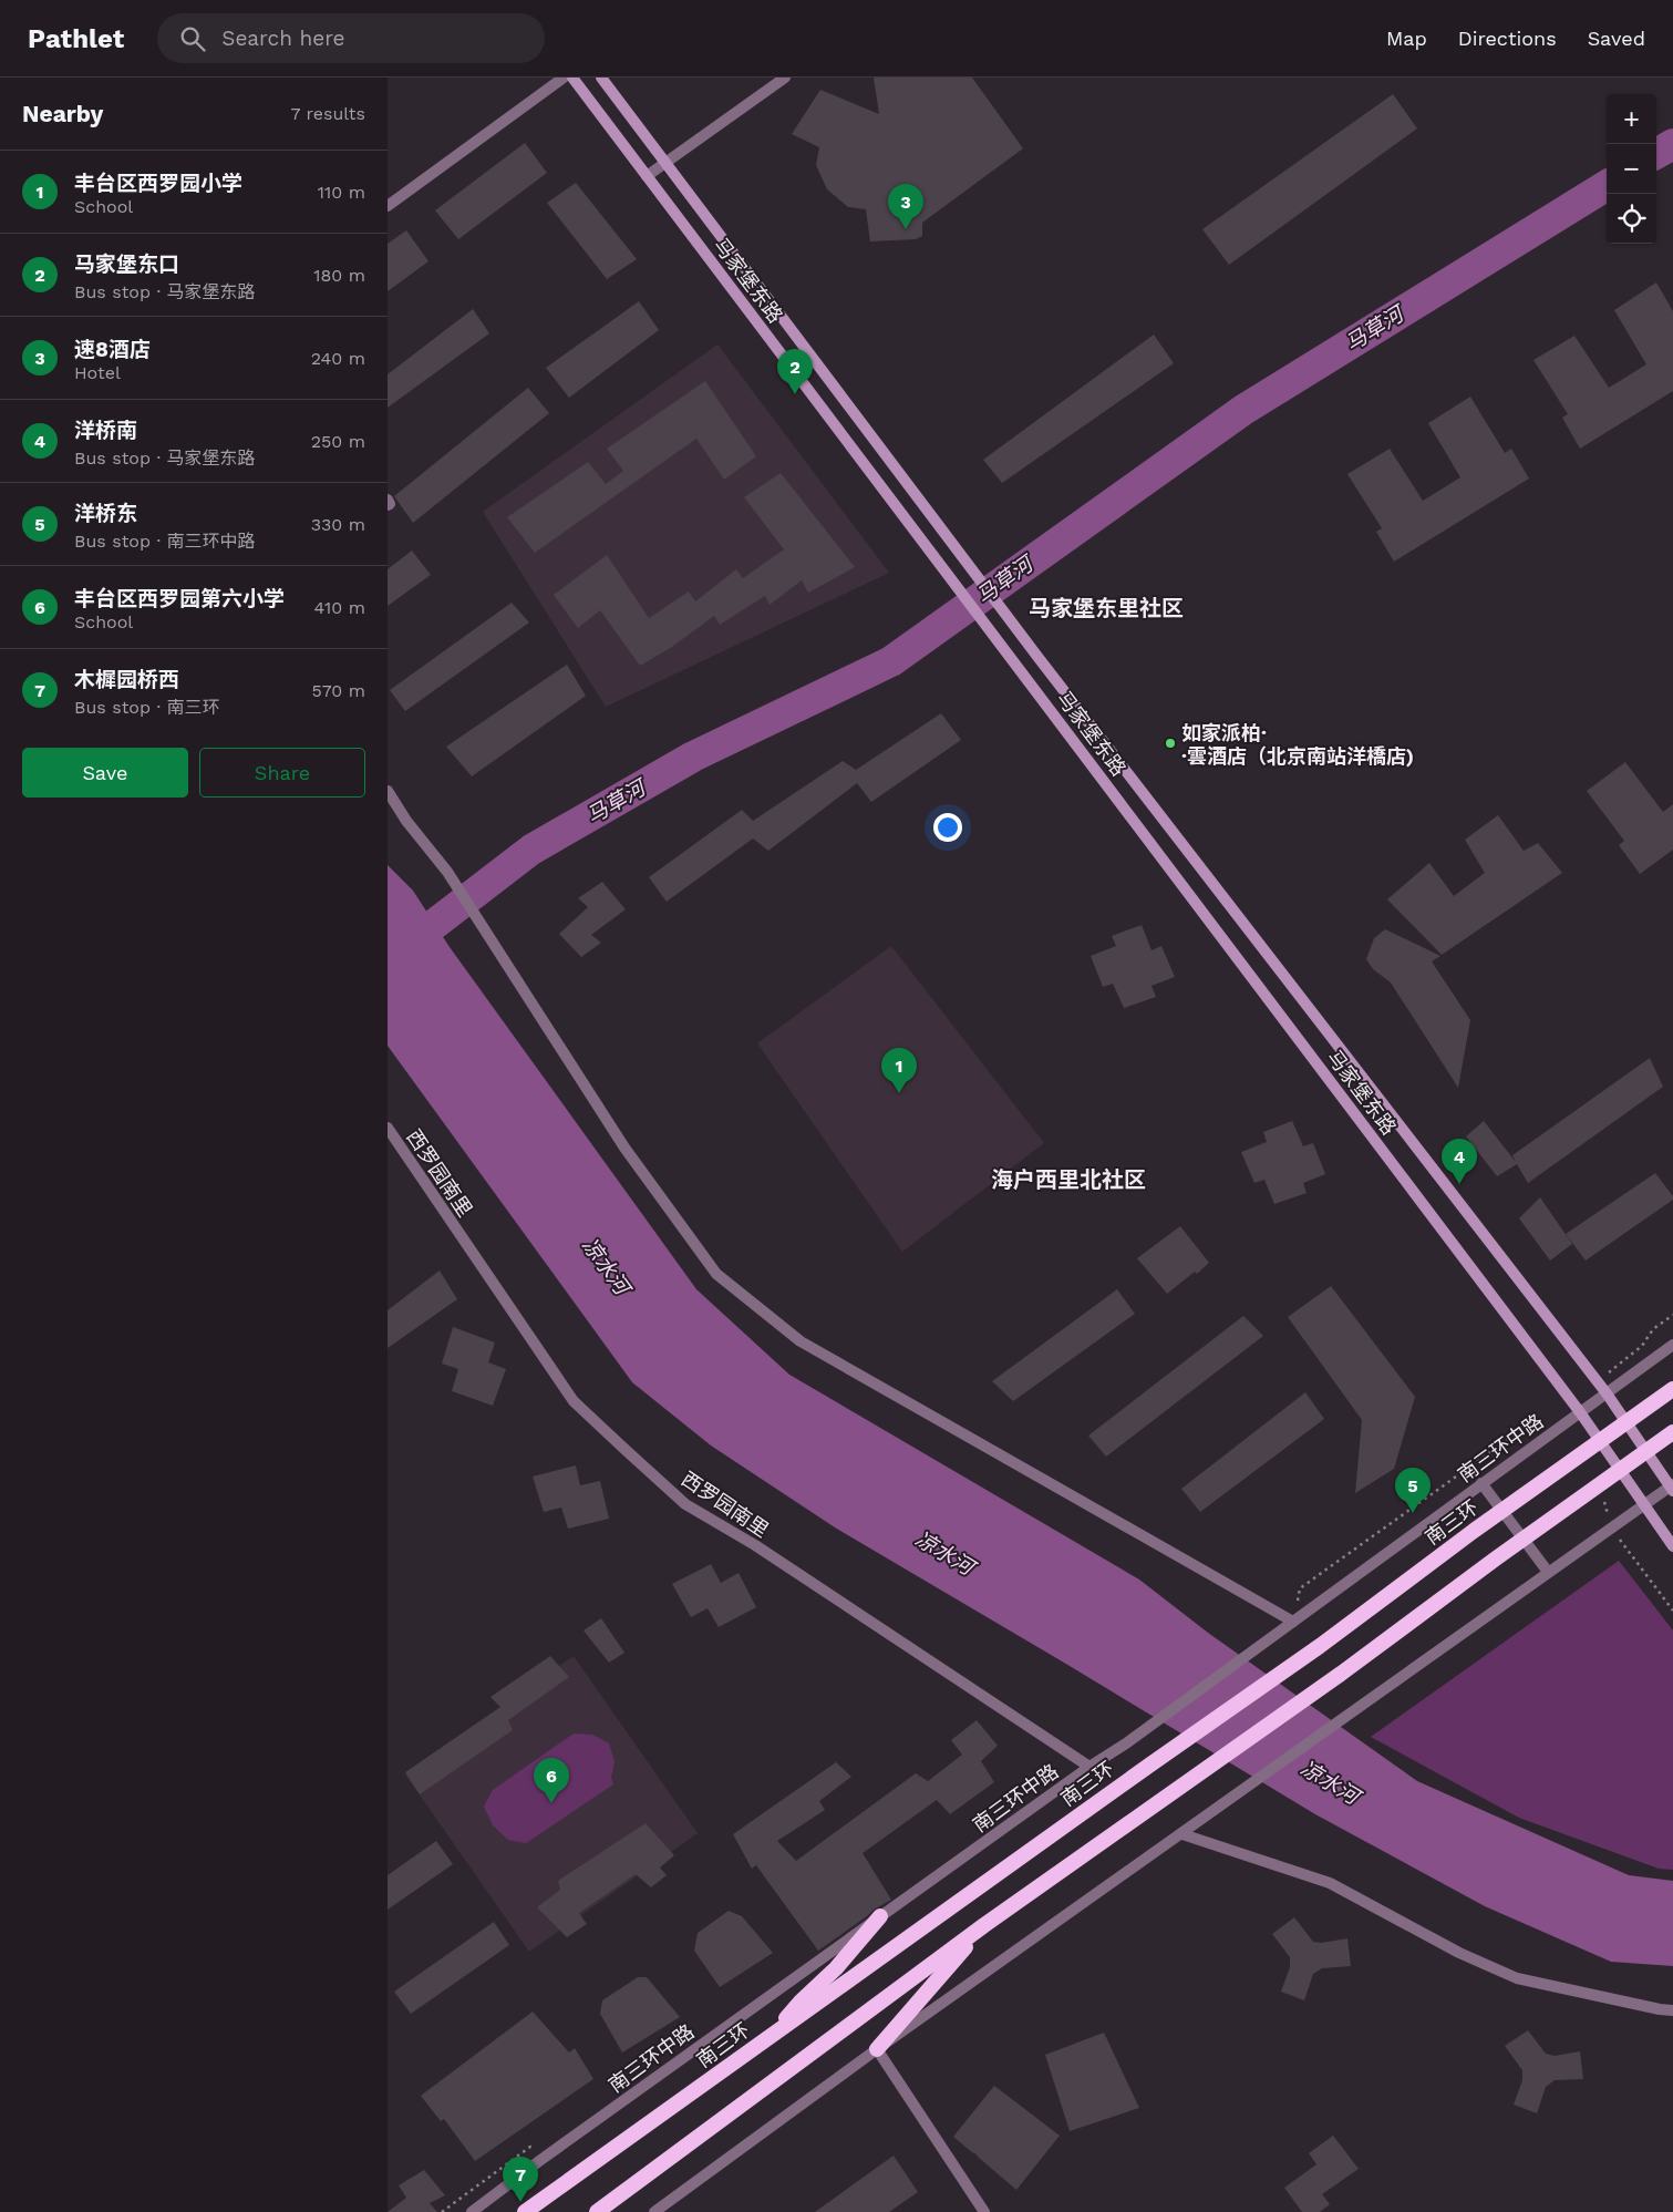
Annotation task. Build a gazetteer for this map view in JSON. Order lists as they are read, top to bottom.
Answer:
{
  "streets": {
    "highway": ["南三环"],
    "main road": ["马家堡东路"],
    "street": ["西罗园南里", "南三环中路"]
  },
  "crossings": [
    ["马家堡东路", "南三环中路"],
    ["西罗园南里", "南三环中路"]
  ],
  "districts": ["马家堡东里社区", "海户西里北社区"],
  "water": ["马草河", "凉水河"],
  "places": ["如家派柏· ·雲酒店（北京南站洋橋店)"],
  "page": {
    "header": "Pathlet",
    "search": "Search here",
    "nav": ["Map", "Directions", "Saved"],
    "heading": ["Nearby", "7 results"],
    "map_buttons": ["+", "−"],
    "list": [
      {
        "mark": "1",
        "name": "丰台区西罗园小学",
        "note": "School",
        "value": "110 m"
      },
      {
        "mark": "2",
        "name": "马家堡东口",
        "note": "Bus stop · 马家堡东路",
        "value": "180 m"
      },
      {
        "mark": "3",
        "name": "速8酒店",
        "note": "Hotel",
        "value": "240 m"
      },
      {
        "mark": "4",
        "name": "洋桥南",
        "note": "Bus stop · 马家堡东路",
        "value": "250 m"
      },
      {
        "mark": "5",
        "name": "洋桥东",
        "note": "Bus stop · 南三环中路",
        "value": "330 m"
      },
      {
        "mark": "6",
        "name": "丰台区西罗园第六小学",
        "note": "School",
        "value": "410 m"
      },
      {
        "mark": "7",
        "name": "木樨园桥西",
        "note": "Bus stop · 南三环",
        "value": "570 m"
      }
    ],
    "pins": [
      "3",
      "2",
      "1",
      "4",
      "5",
      "6",
      "7"
    ],
    "buttons": ["Save", "Share"]
  }
}
